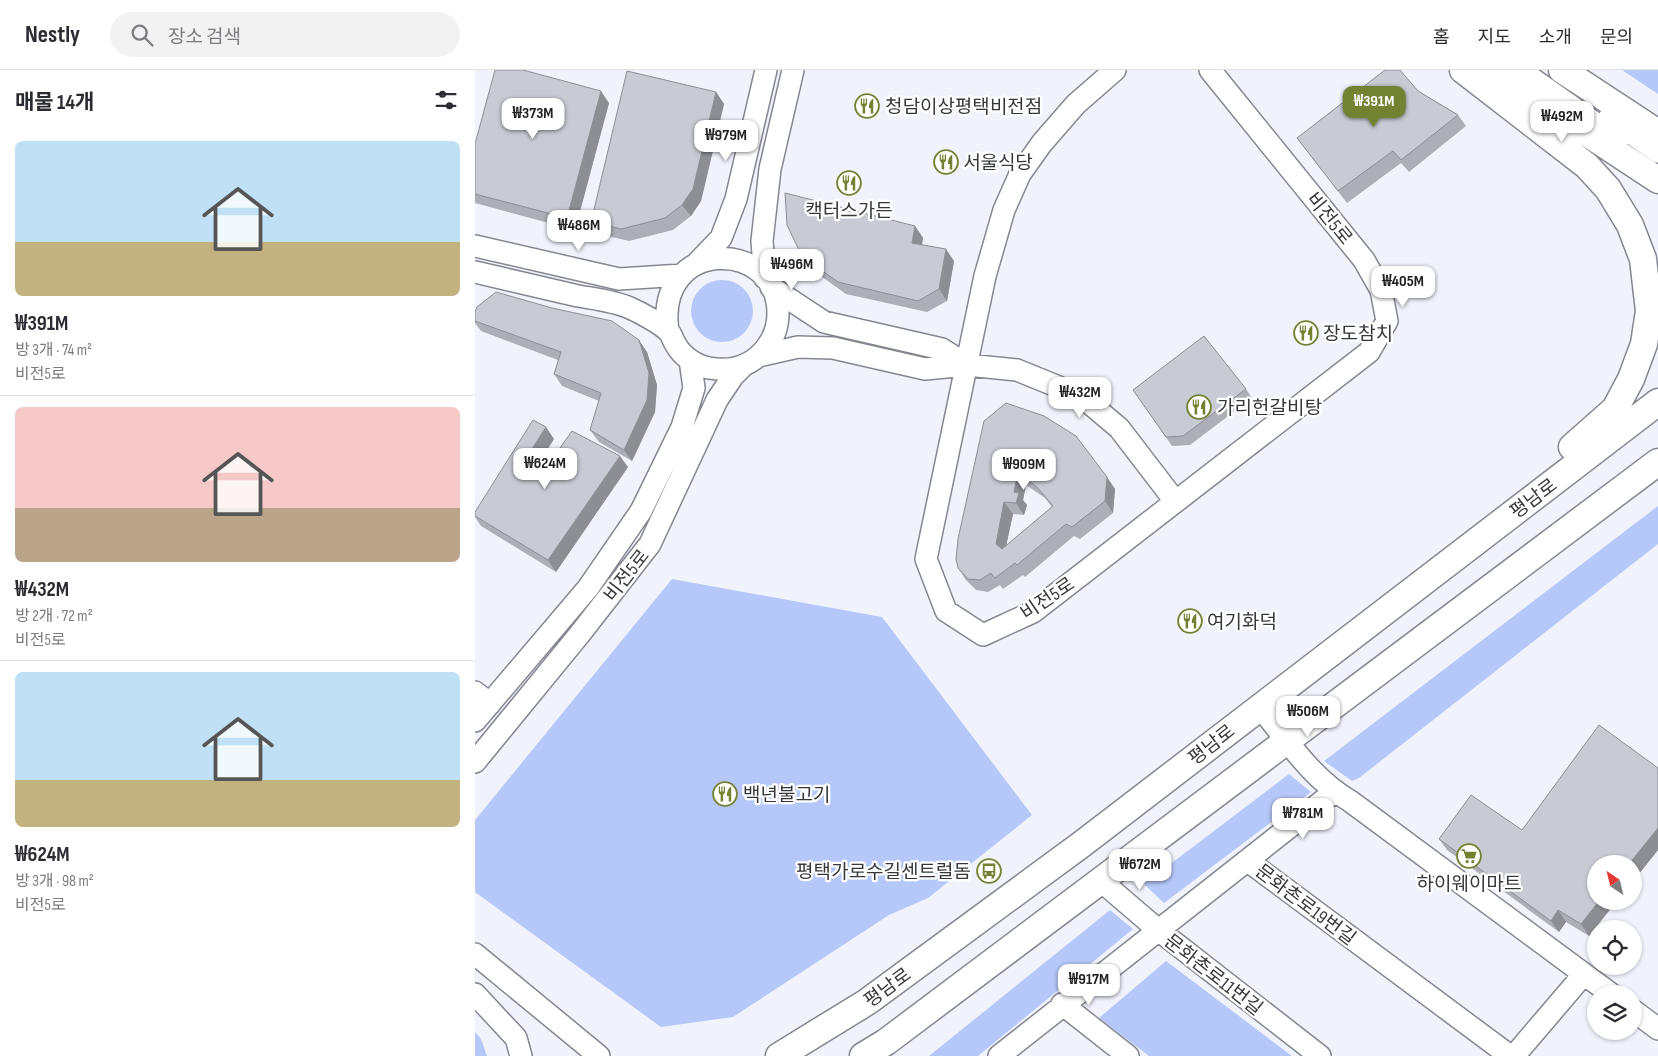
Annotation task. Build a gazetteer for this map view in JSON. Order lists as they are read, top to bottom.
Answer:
{
  "streets": {
    "main road": ["평남로"],
    "street": ["비전5로", "문화촌로19번길", "문화촌로11번길"]
  },
  "places": {
    "restaurant": [
      "청담이상평택비전점",
      "서울식당",
      "캑터스가든",
      "장도참치",
      "가리헌갈비탕",
      "여기화덕",
      "백년불고기"
    ],
    "supermarket": ["하이웨이마트"],
    "bus stop": ["평택가로수길센트럴돔"]
  },
  "north": "top left",
  "page": {
    "header": "Nestly",
    "search": "장소 검색",
    "nav": [
      "홈",
      "지도",
      "소개",
      "문의"
    ],
    "heading": "매물 14개",
    "price": [
      "₩391M",
      "₩373M",
      "₩492M",
      "₩979M",
      "₩486M",
      "₩496M",
      "₩405M",
      "₩432M",
      "₩624M",
      "₩909M",
      "₩506M",
      "₩781M",
      "₩672M",
      "₩917M"
    ],
    "list": [
      {
        "name": "₩391M",
        "note": "방 3개 · 74 m² · 비전5로"
      },
      {
        "name": "₩432M",
        "note": "방 2개 · 72 m² · 비전5로"
      },
      {
        "name": "₩624M",
        "note": "방 3개 · 98 m² · 비전5로"
      }
    ]
  }
}
